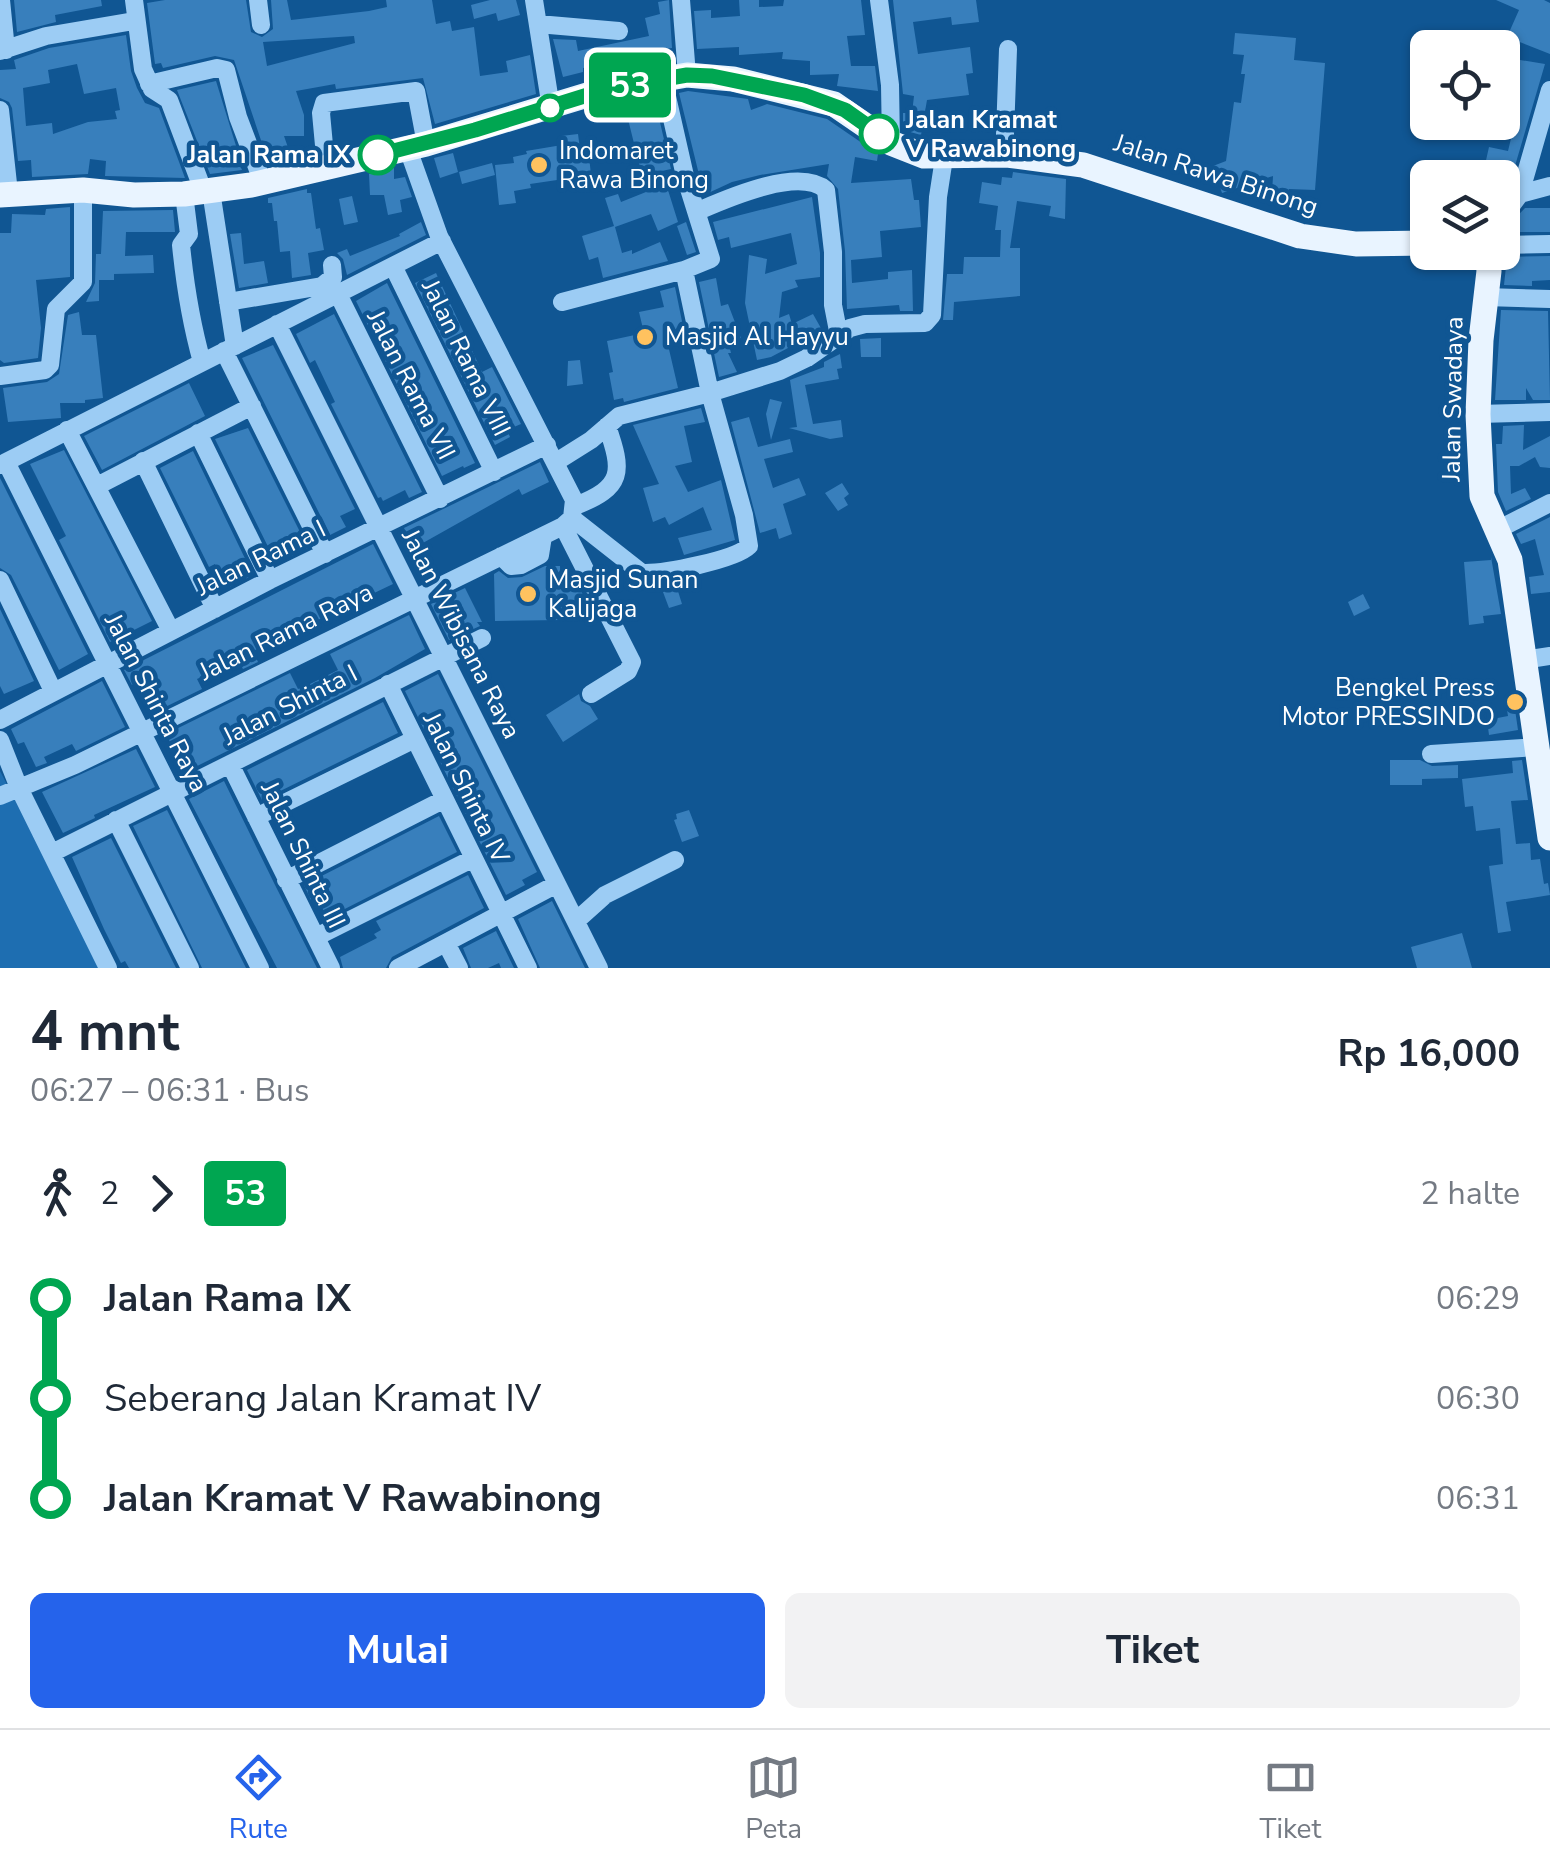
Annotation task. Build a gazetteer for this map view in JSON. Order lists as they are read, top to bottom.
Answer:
{
  "streets": {
    "main road": ["Jalan Rawa Binong", "Jalan Swadaya"],
    "street": [
      "Jalan Rama VIII",
      "Jalan Rama VII",
      "Jalan Rama I",
      "Jalan Rama Raya",
      "Jalan Wibisana Raya",
      "Jalan Shinta Raya",
      "Jalan Shinta I",
      "Jalan Shinta IV",
      "Jalan Shinta III"
    ]
  },
  "crossings": [
    ["Jalan Rawa Binong", "Jalan Rama I"],
    ["Jalan Rama VIII", "Jalan Rama I"],
    ["Jalan Rama VII", "Jalan Rama I"],
    ["Jalan Rama I", "Jalan Rama Raya"],
    ["Jalan Rama I", "Jalan Wibisana Raya"],
    ["Jalan Rama I", "Jalan Shinta Raya"],
    ["Jalan Rama Raya", "Jalan Wibisana Raya"],
    ["Jalan Rama Raya", "Jalan Shinta Raya"],
    ["Jalan Wibisana Raya", "Jalan Shinta I"],
    ["Jalan Shinta Raya", "Jalan Shinta I"],
    ["Jalan Shinta I", "Jalan Shinta IV"],
    ["Jalan Shinta I", "Jalan Shinta III"]
  ],
  "places": [
    "Jalan Kramat V Rawabinong",
    "Jalan Rama IX",
    "Indomaret Rawa Binong",
    "Masjid Al Hayyu",
    "Masjid Sunan Kalijaga",
    "Bengkel Press Motor PRESSINDO"
  ],
  "lines": ["bus line 53"],
  "page": {
    "on_map": "53",
    "heading": ["4 mnt", "06:27 – 06:31 · Bus", "Rp 16,000"],
    "legs": ["2", "53", "2 halte"],
    "list": [
      {
        "name": "Jalan Rama IX",
        "value": "06:29"
      },
      {
        "name": "Seberang Jalan Kramat IV",
        "value": "06:30"
      },
      {
        "name": "Jalan Kramat V Rawabinong",
        "value": "06:31"
      }
    ],
    "buttons": ["Mulai", "Tiket"],
    "tabs": ["Rute", "Peta", "Tiket"]
  }
}
